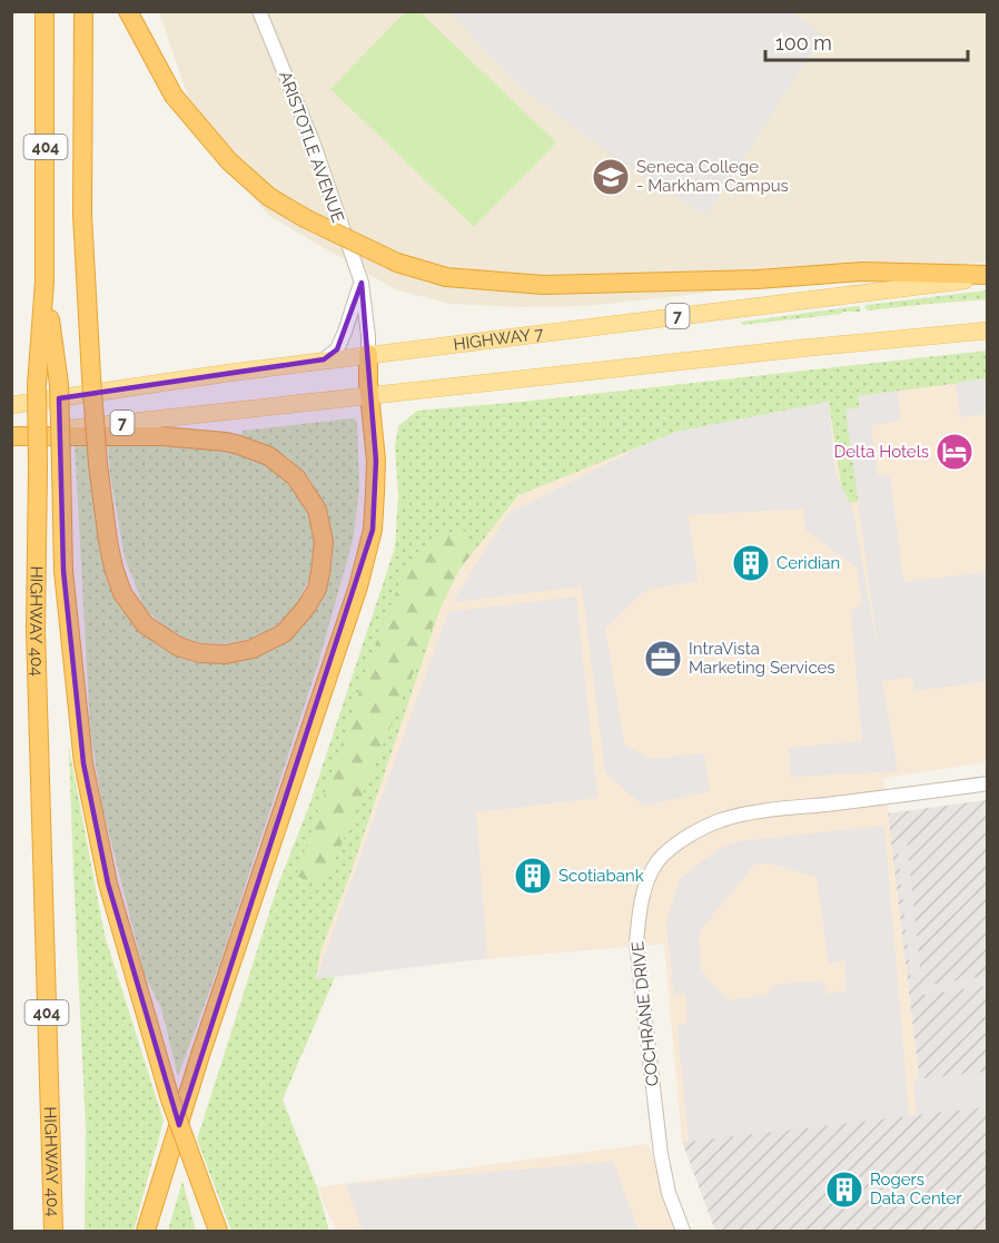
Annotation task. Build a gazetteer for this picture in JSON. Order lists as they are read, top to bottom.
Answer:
{
  "streets": {
    "highway": ["404", "HIGHWAY 404"],
    "main road": ["7", "HIGHWAY 7"],
    "street": ["ARISTOTLE AVENUE", "COCHRANE DRIVE"]
  },
  "crossings": [
    ["ARISTOTLE AVENUE", "HIGHWAY 7"]
  ],
  "places": {
    "school or university": ["Seneca College - Markham Campus"],
    "hotel": ["Delta Hotels"],
    "building": ["Ceridian", "Scotiabank", "Rogers Data Center"],
    "office": ["IntraVista Marketing Services"]
  },
  "scale_bar": "100 m"
}
